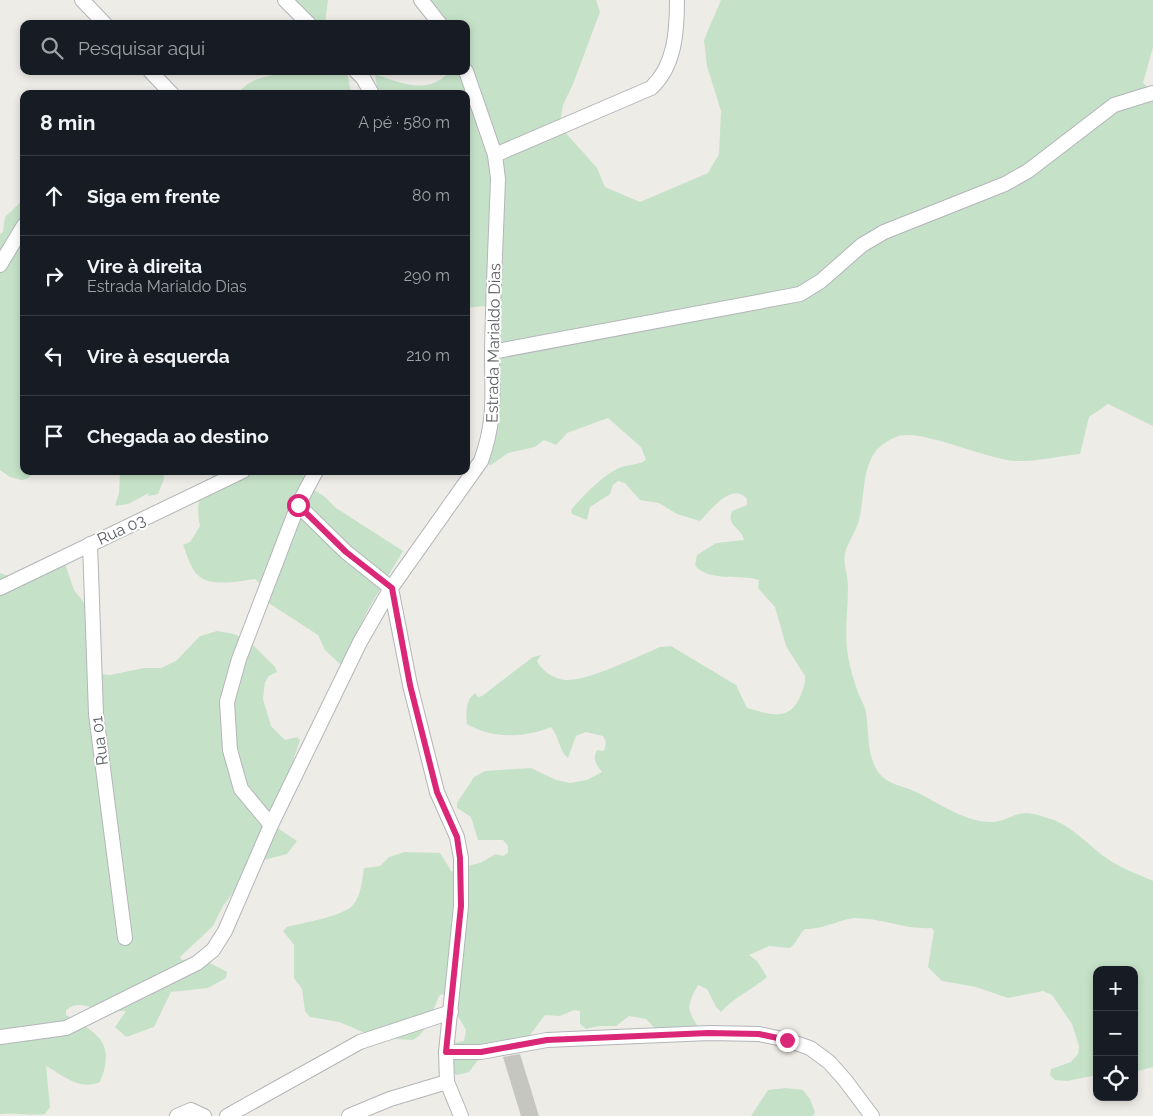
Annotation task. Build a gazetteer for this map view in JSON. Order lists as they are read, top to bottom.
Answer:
{
  "streets": {
    "street": ["Estrada Marialdo Dias", "Rua 03", "Rua 01"]
  },
  "crossings": [
    ["Rua 03", "Rua 01"]
  ],
  "page": {
    "search": "Pesquisar aqui",
    "heading": ["8 min", "A pé · 580 m"],
    "list": [
      ["Siga em frente", "80 m"],
      ["Vire à direita", "Estrada Marialdo Dias", "290 m"],
      ["Vire à esquerda", "210 m"],
      "Chegada ao destino"
    ],
    "map_buttons": ["+", "−"]
  }
}
